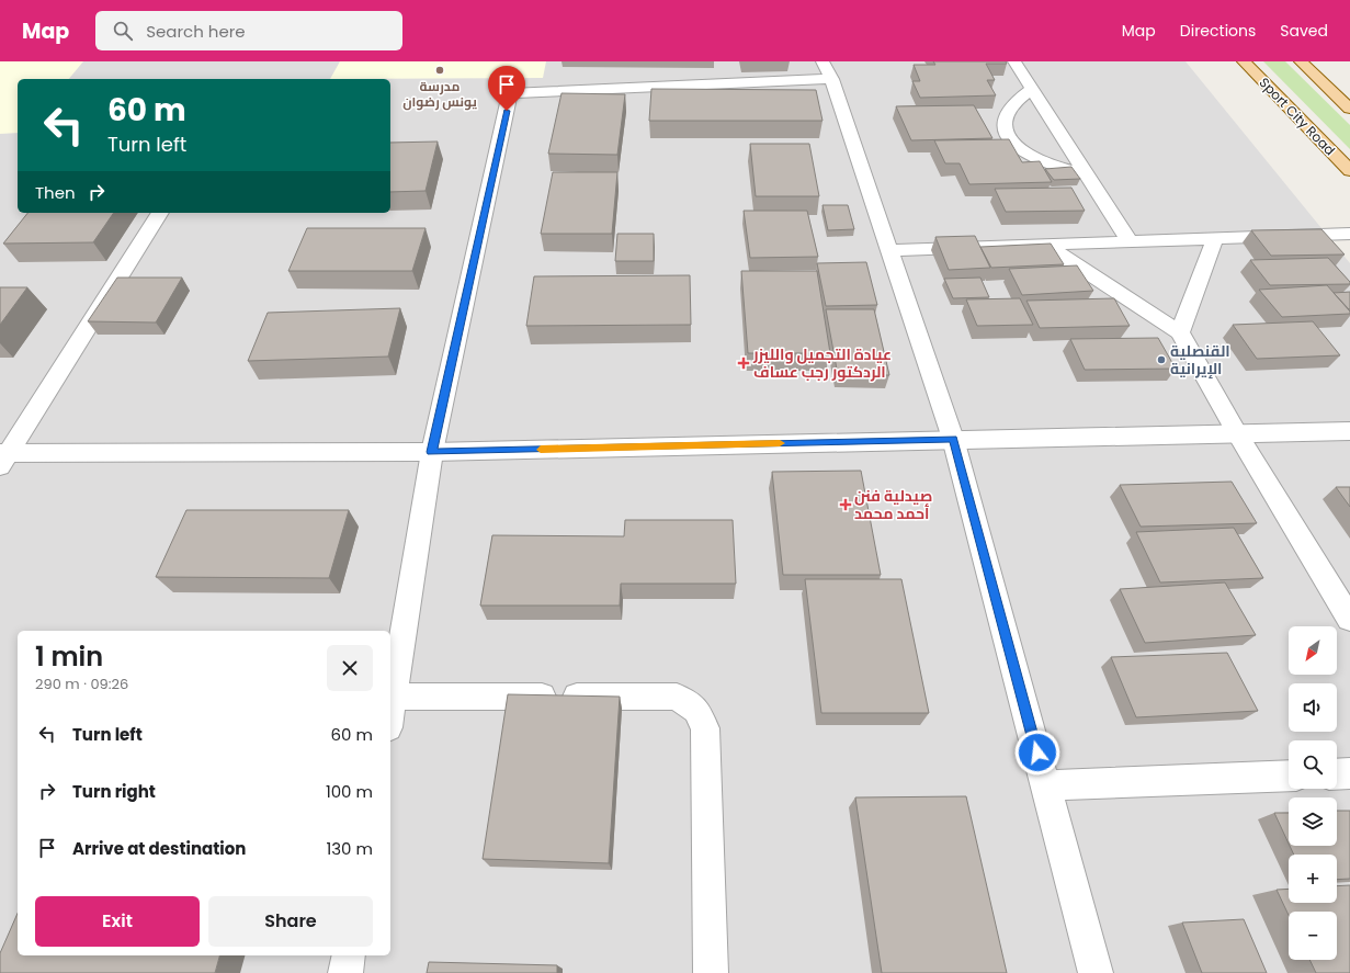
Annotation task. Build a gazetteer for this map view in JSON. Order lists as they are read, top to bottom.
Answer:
{
  "streets": {
    "main road": ["Sport City Road"]
  },
  "places": {
    "other": ["مدرسة يونس رضوان", "القنصلية الإيرانية"],
    "health": ["عيادة التجميل والليزر الردكتور رجب عساف", "صيدلية فنن أحمد محمد"]
  },
  "north": "bottom left",
  "page": {
    "header": "Map",
    "search": "Search here",
    "nav": ["Map", "Directions", "Saved"],
    "turn": ["60 m", "Turn left"],
    "then": "Then",
    "map_buttons": ["+", "−"],
    "heading": ["1 min", "290 m · 09:26"],
    "list": [
      {
        "name": "Turn left",
        "value": "60 m"
      },
      {
        "name": "Turn right",
        "value": "100 m"
      },
      {
        "name": "Arrive at destination",
        "value": "130 m"
      }
    ],
    "buttons": ["Exit", "Share"]
  }
}
